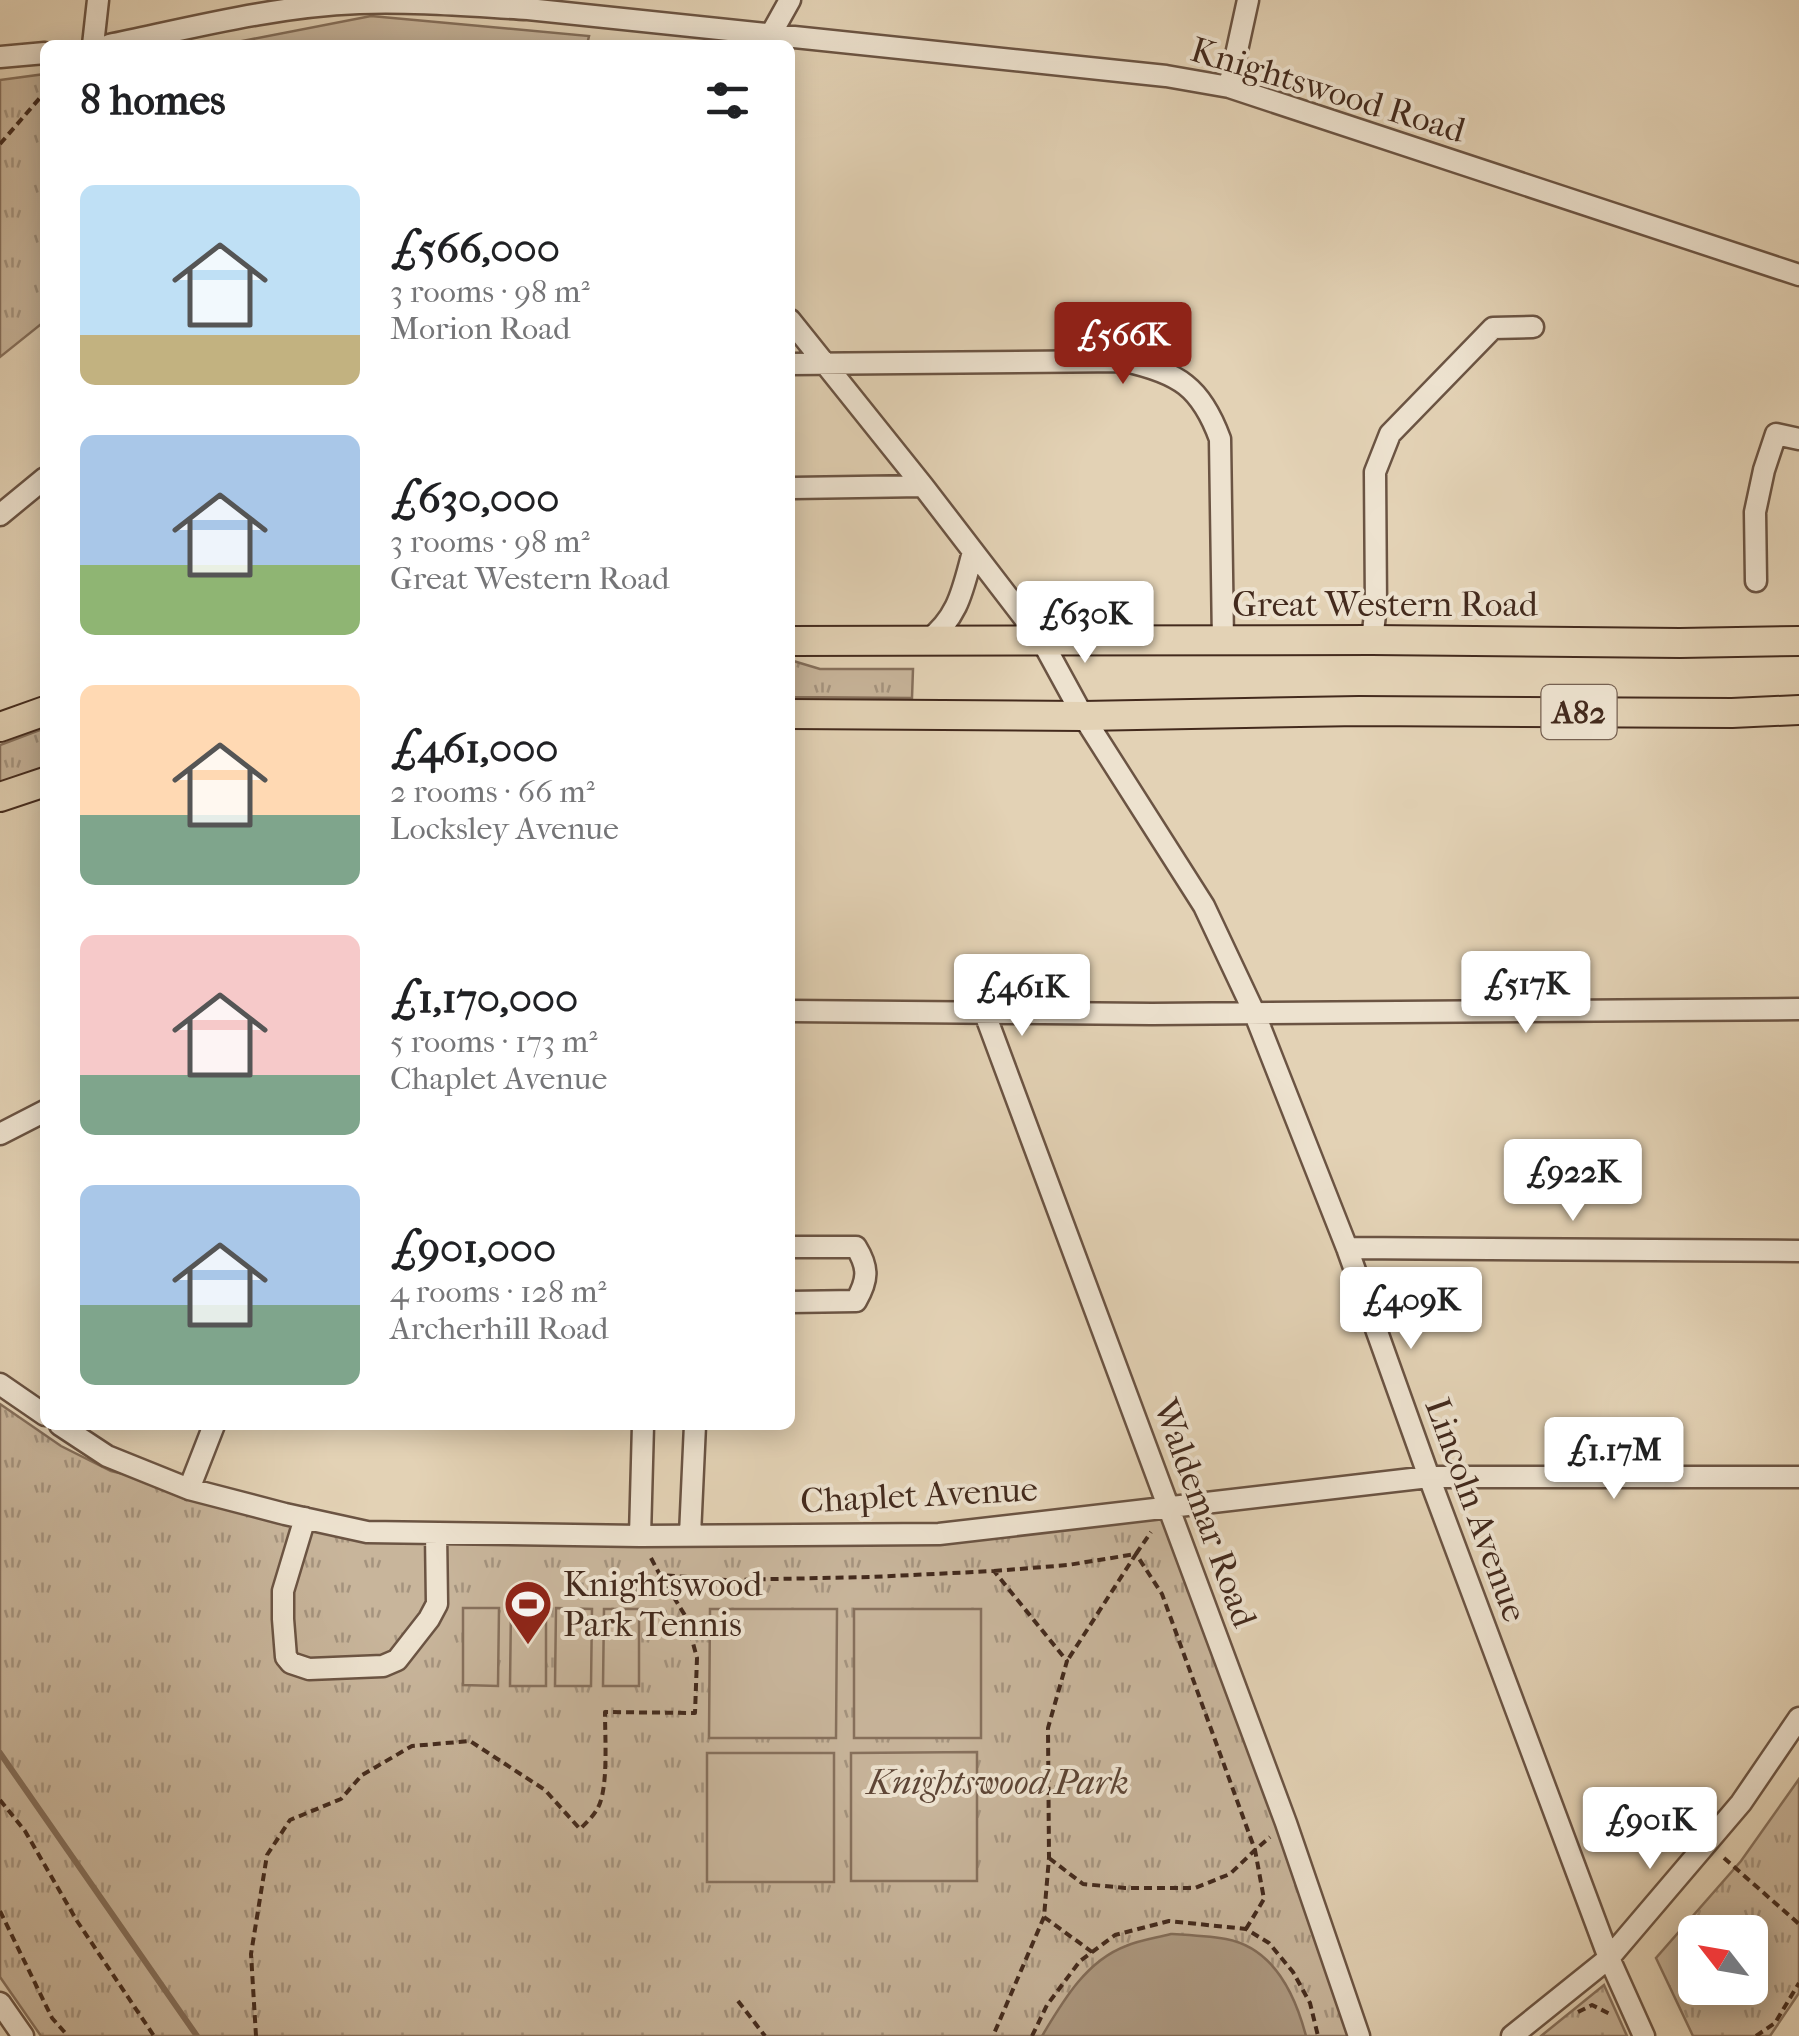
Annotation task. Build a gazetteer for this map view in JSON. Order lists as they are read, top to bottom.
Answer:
{
  "streets": {
    "main road": ["Great Western Road", "A82"],
    "street": [
      "Knightswood Road",
      "Chaplet Avenue",
      "Lincoln Avenue",
      "Waldemar Road"
    ]
  },
  "crossings": [
    ["Great Western Road", "Lincoln Avenue"],
    ["A82", "Lincoln Avenue"],
    ["Chaplet Avenue", "Lincoln Avenue"],
    ["Chaplet Avenue", "Waldemar Road"]
  ],
  "parks": ["Knightswood Park"],
  "places": {
    "sports": ["Knightswood Park Tennis"]
  },
  "north": "top left",
  "page": {
    "heading": "8 homes",
    "list": [
      {
        "name": "£566,000",
        "note": "3 rooms · 98 m² · Morion Road"
      },
      {
        "name": "£630,000",
        "note": "3 rooms · 98 m² · Great Western Road"
      },
      {
        "name": "£461,000",
        "note": "2 rooms · 66 m² · Locksley Avenue"
      },
      {
        "name": "£1,170,000",
        "note": "5 rooms · 173 m² · Chaplet Avenue"
      },
      {
        "name": "£901,000",
        "note": "4 rooms · 128 m² · Archerhill Road"
      }
    ],
    "price": [
      "£566K",
      "£630K",
      "£517K",
      "£461K",
      "£922K",
      "£409K",
      "£1.17M",
      "£901K"
    ]
  }
}
